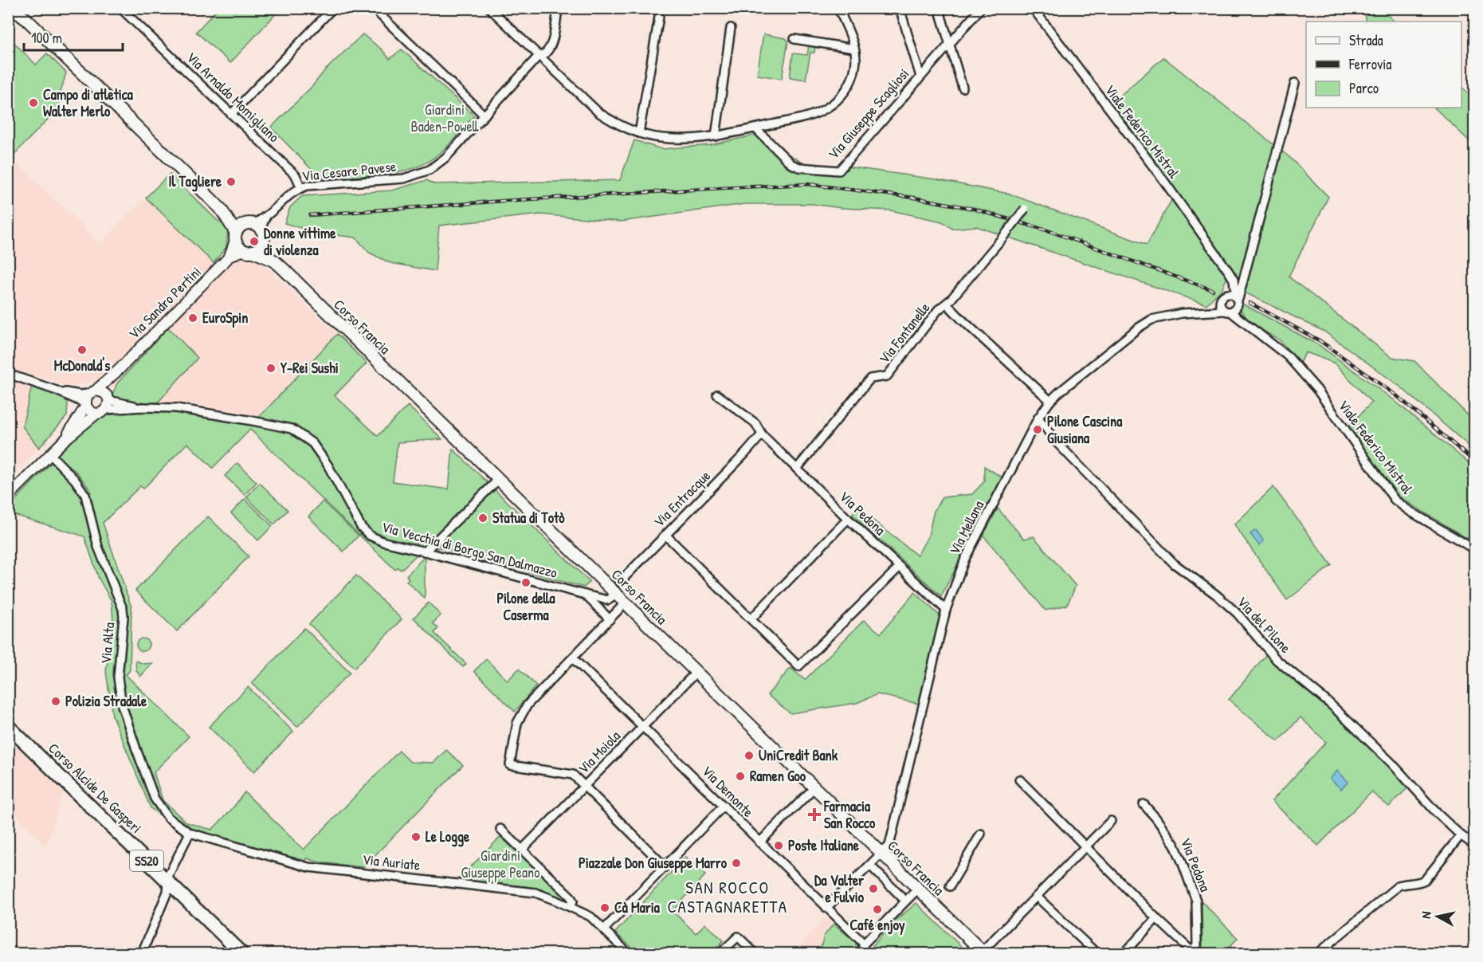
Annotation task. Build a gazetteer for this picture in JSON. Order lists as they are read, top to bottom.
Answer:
{
  "streets": {
    "main road": ["Corso Francia", "Corso Alcide De Gasperi", "SS20"],
    "street": [
      "Via Arnaldo Momigliano",
      "Via Giuseppe Scagliosi",
      "Viale Federico Mistral",
      "Via Cesare Pavese",
      "Via Sandro Pertini",
      "Via Fontanelle",
      "Via Entracque",
      "Via Pedona",
      "Via Mellana",
      "Via Vecchia di Borgo San Dalmazzo",
      "Via del Pilone",
      "Via Alta",
      "Via Moiola",
      "Via Demonte",
      "Via Auriate"
    ]
  },
  "crossings": [
    ["Via Arnaldo Momigliano", "Via Cesare Pavese"],
    ["Viale Federico Mistral", "Via Mellana"],
    ["Via Cesare Pavese", "Via Sandro Pertini"],
    ["Via Cesare Pavese", "Corso Francia"],
    ["Via Sandro Pertini", "Corso Francia"],
    ["Via Sandro Pertini", "Via Vecchia di Borgo San Dalmazzo"],
    ["Corso Francia", "Via Mellana"],
    ["Corso Francia", "Via Vecchia di Borgo San Dalmazzo"],
    ["Corso Francia", "Via Moiola"],
    ["Via Fontanelle", "Via Pedona"],
    ["Via Entracque", "Via Pedona"],
    ["Via Pedona", "Via Mellana"],
    ["Via Mellana", "Via del Pilone"],
    ["Via Mellana", "Via Demonte"],
    ["Via Alta", "Via Auriate"],
    ["Via Moiola", "Via Demonte"]
  ],
  "districts": ["SAN ROCCO CASTAGNARETTA"],
  "parks": ["Giardini Baden-Powell", "Giardini Giuseppe Peano"],
  "places": {
    "other": [
      "Campo di atletica Walter Merlo",
      "Il Tagliere",
      "Donne vittime di violenza",
      "EuroSpin",
      "McDonald's",
      "Y-Rei Sushi",
      "Pilone Cascina Giusiana",
      "Statua di Totò",
      "Pilone della Caserma",
      "Polizia Stradale",
      "UniCredit Bank",
      "Ramen Goo",
      "Le Logge",
      "Poste Italiane",
      "Piazzale Don Giuseppe Marro",
      "Da Valter e Fulvio",
      "Cà Maria",
      "Café enjoy"
    ],
    "health": ["Farmacia San Rocco"]
  },
  "legend": ["Strada", "Ferrovia", "Parco"],
  "scale_bar": "100 m",
  "north": "left"
}
